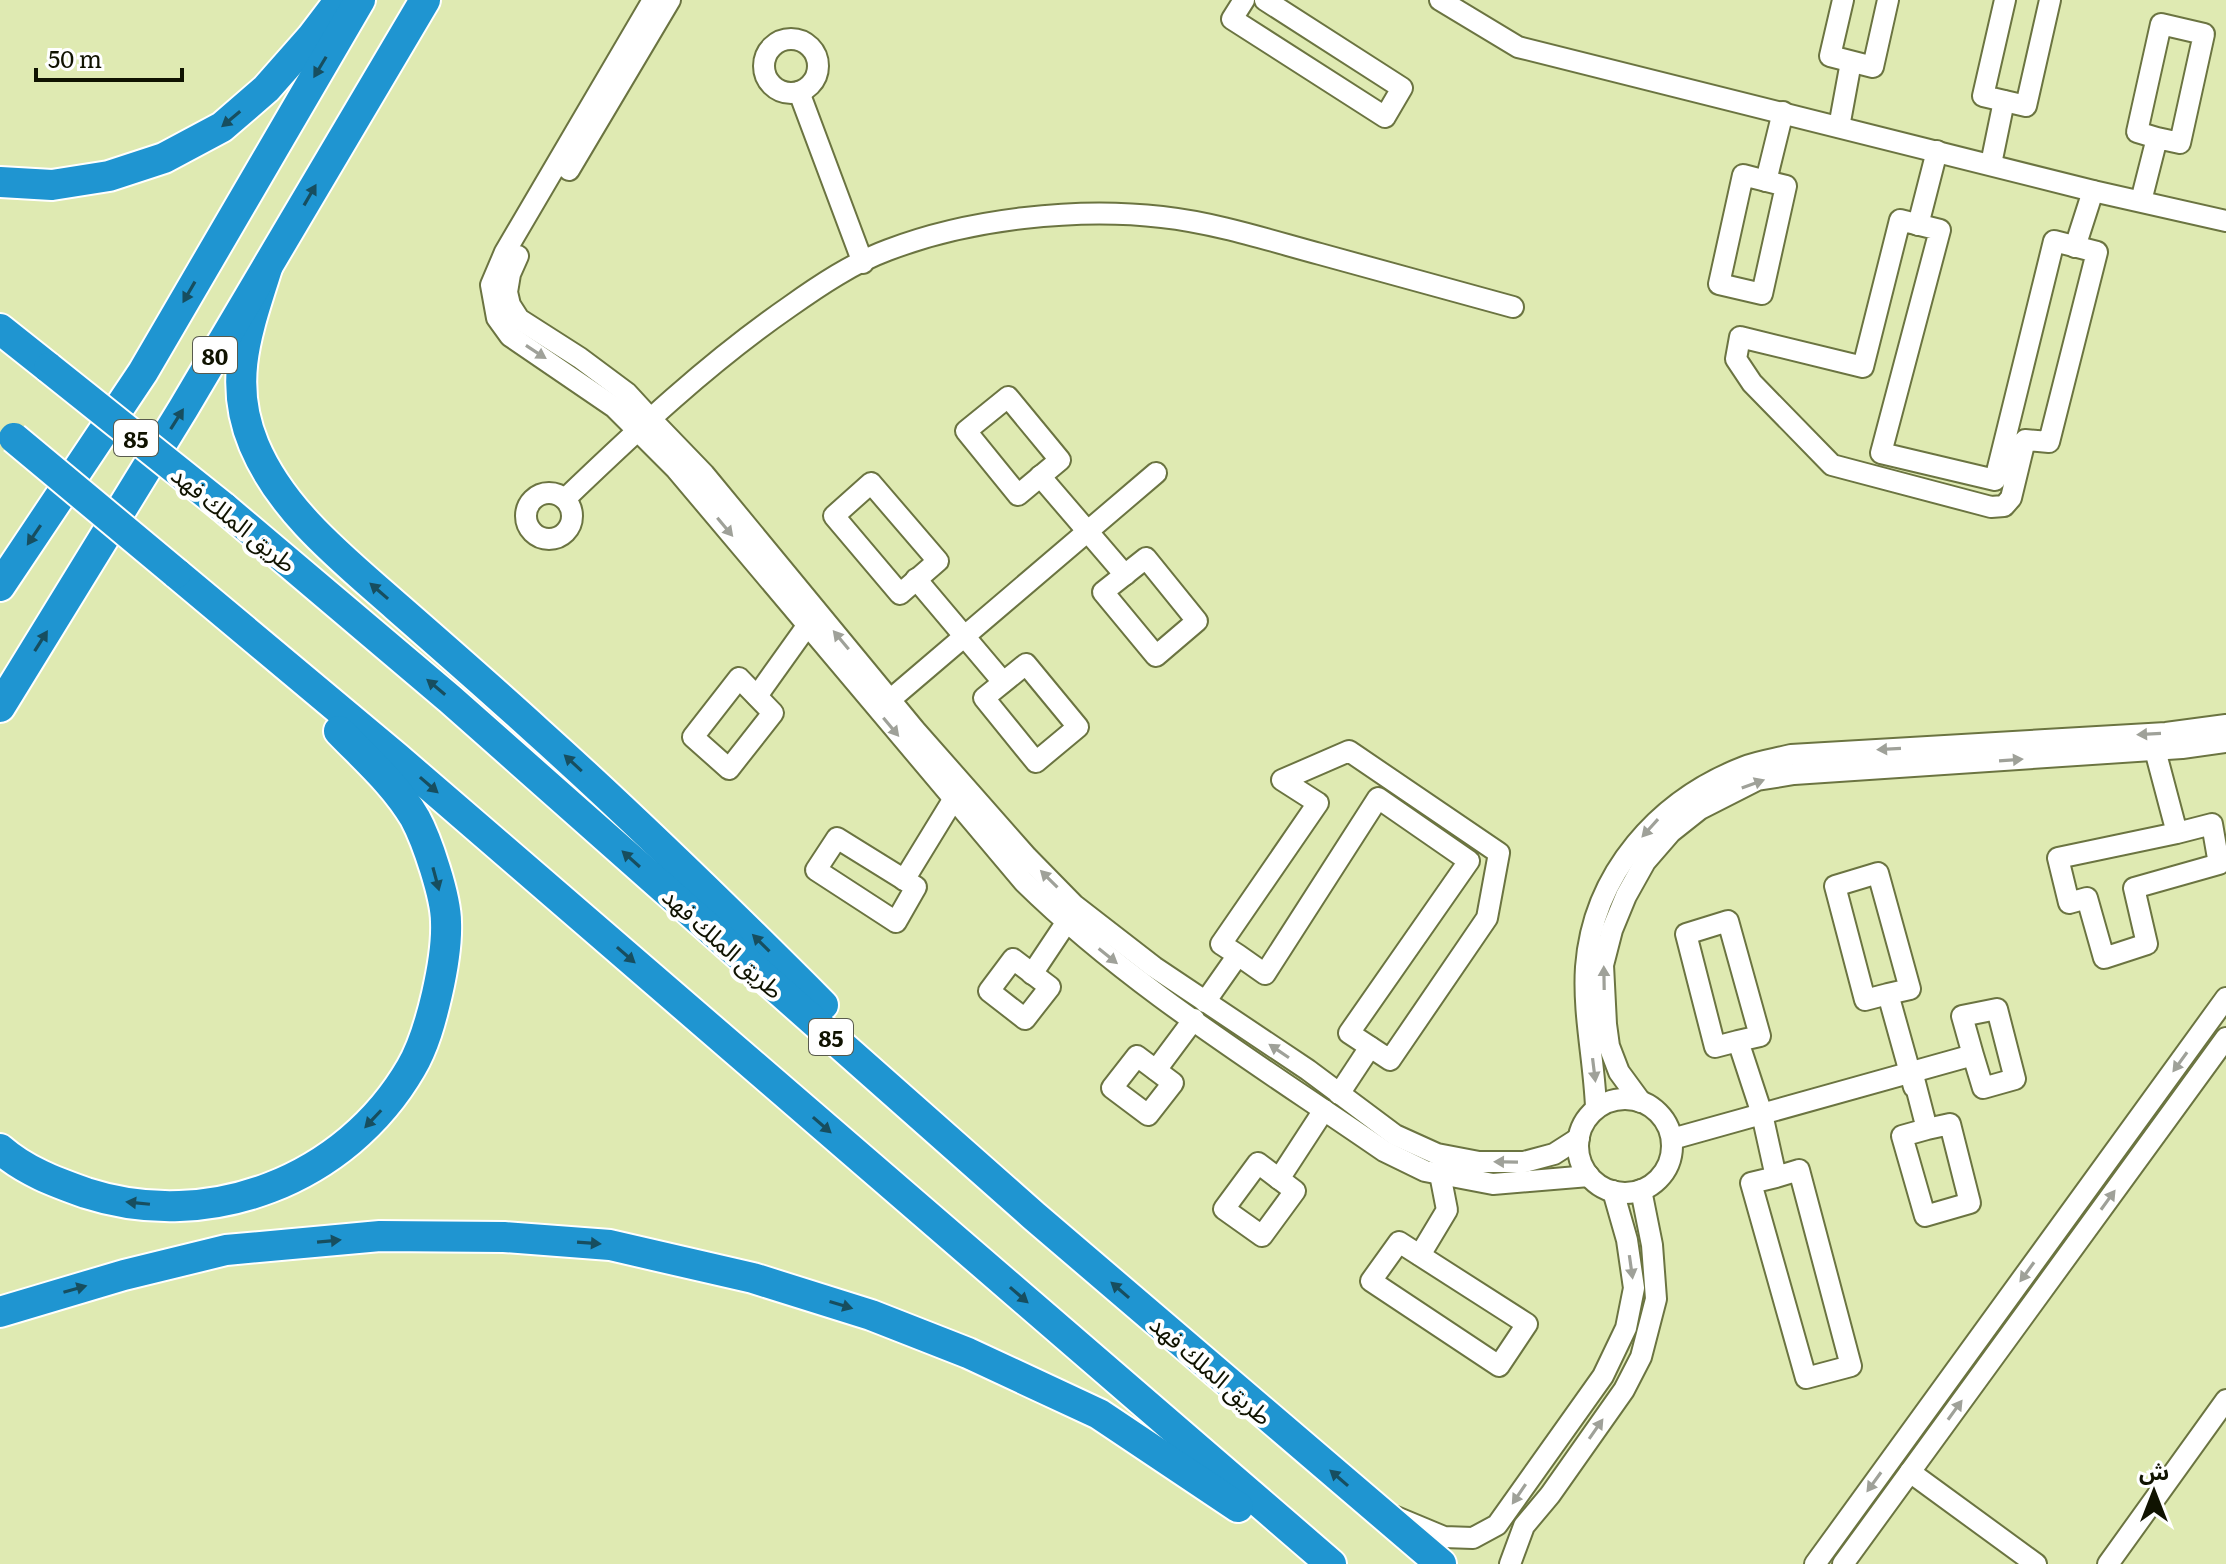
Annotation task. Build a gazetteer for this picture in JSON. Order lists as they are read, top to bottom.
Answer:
{
  "streets": {
    "highway": ["80", "85", "طريق الملك فهد"]
  },
  "scale_bar": "50 m",
  "north": "top"
}
